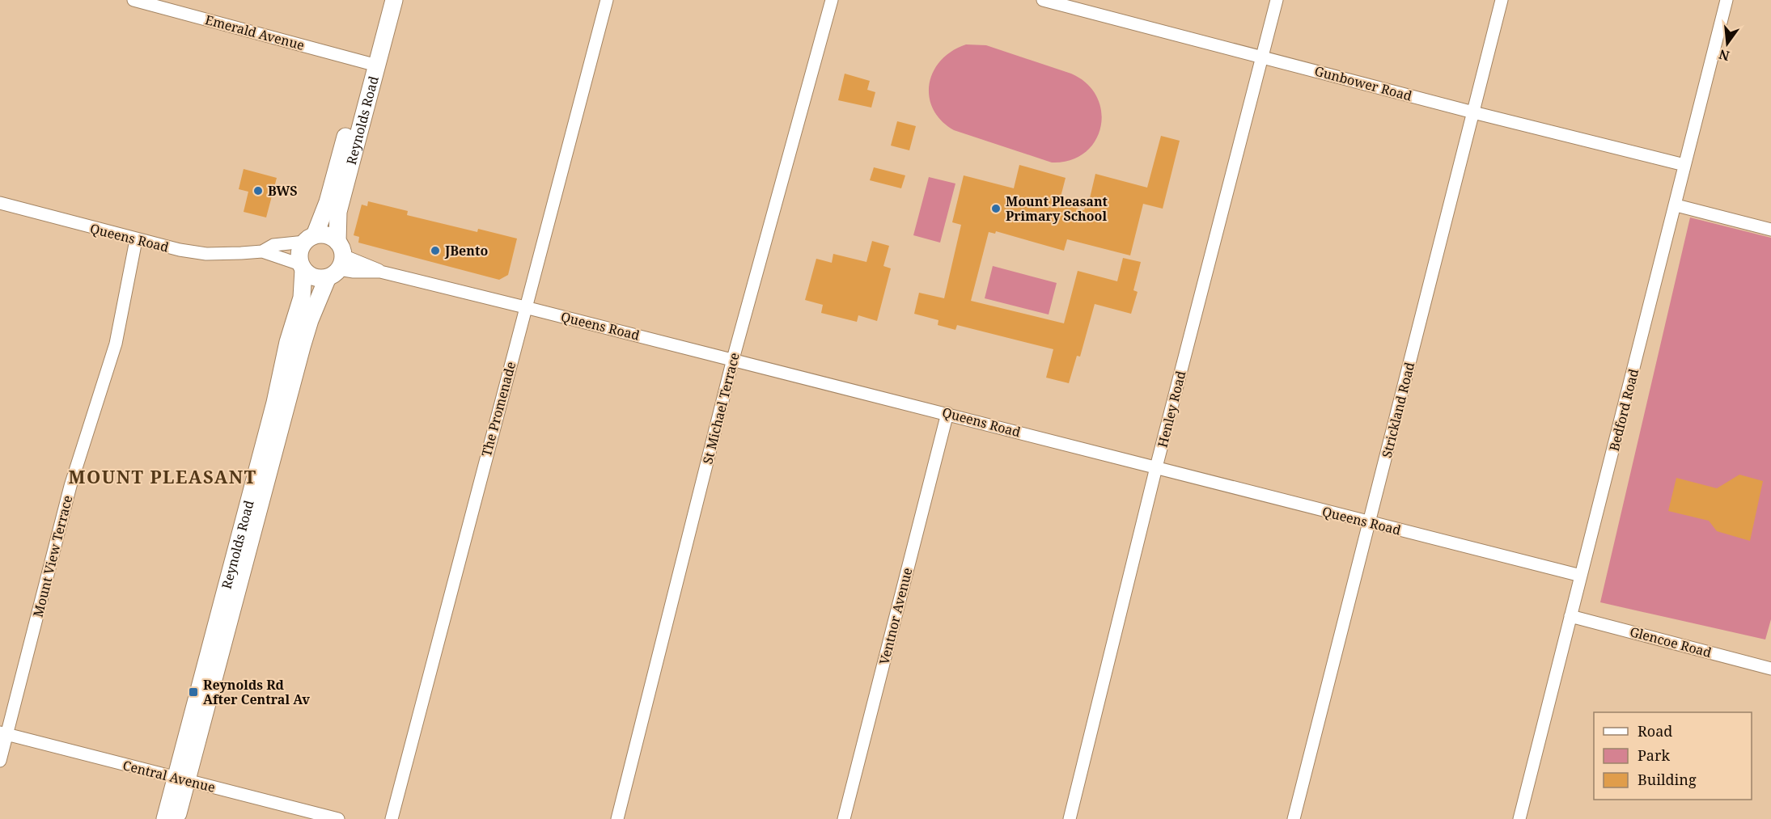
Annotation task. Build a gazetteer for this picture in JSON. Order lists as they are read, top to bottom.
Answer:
{
  "streets": {
    "main road": ["Reynolds Road"],
    "street": [
      "Emerald Avenue",
      "Gunbower Road",
      "Queens Road",
      "St Michael Terrace",
      "The Promenade",
      "Henley Road",
      "Strickland Road",
      "Bedford Road",
      "Mount View Terrace",
      "Ventnor Avenue",
      "Glencoe Road",
      "Central Avenue"
    ]
  },
  "crossings": [
    ["Emerald Avenue", "Reynolds Road"],
    ["Gunbower Road", "Henley Road"],
    ["Gunbower Road", "Strickland Road"],
    ["Gunbower Road", "Bedford Road"],
    ["Reynolds Road", "Queens Road"],
    ["Reynolds Road", "Central Avenue"],
    ["Queens Road", "St Michael Terrace"],
    ["Queens Road", "The Promenade"],
    ["Queens Road", "Henley Road"],
    ["Queens Road", "Strickland Road"],
    ["Queens Road", "Bedford Road"],
    ["Queens Road", "Mount View Terrace"],
    ["Queens Road", "Ventnor Avenue"],
    ["Bedford Road", "Glencoe Road"],
    ["Mount View Terrace", "Central Avenue"]
  ],
  "districts": ["MOUNT PLEASANT"],
  "places": {
    "other": ["BWS", "Mount Pleasant Primary School", "JBento"],
    "transit": ["Reynolds Rd After Central Av"]
  },
  "legend": ["Road", "Park", "Building"],
  "north": "bottom"
}
